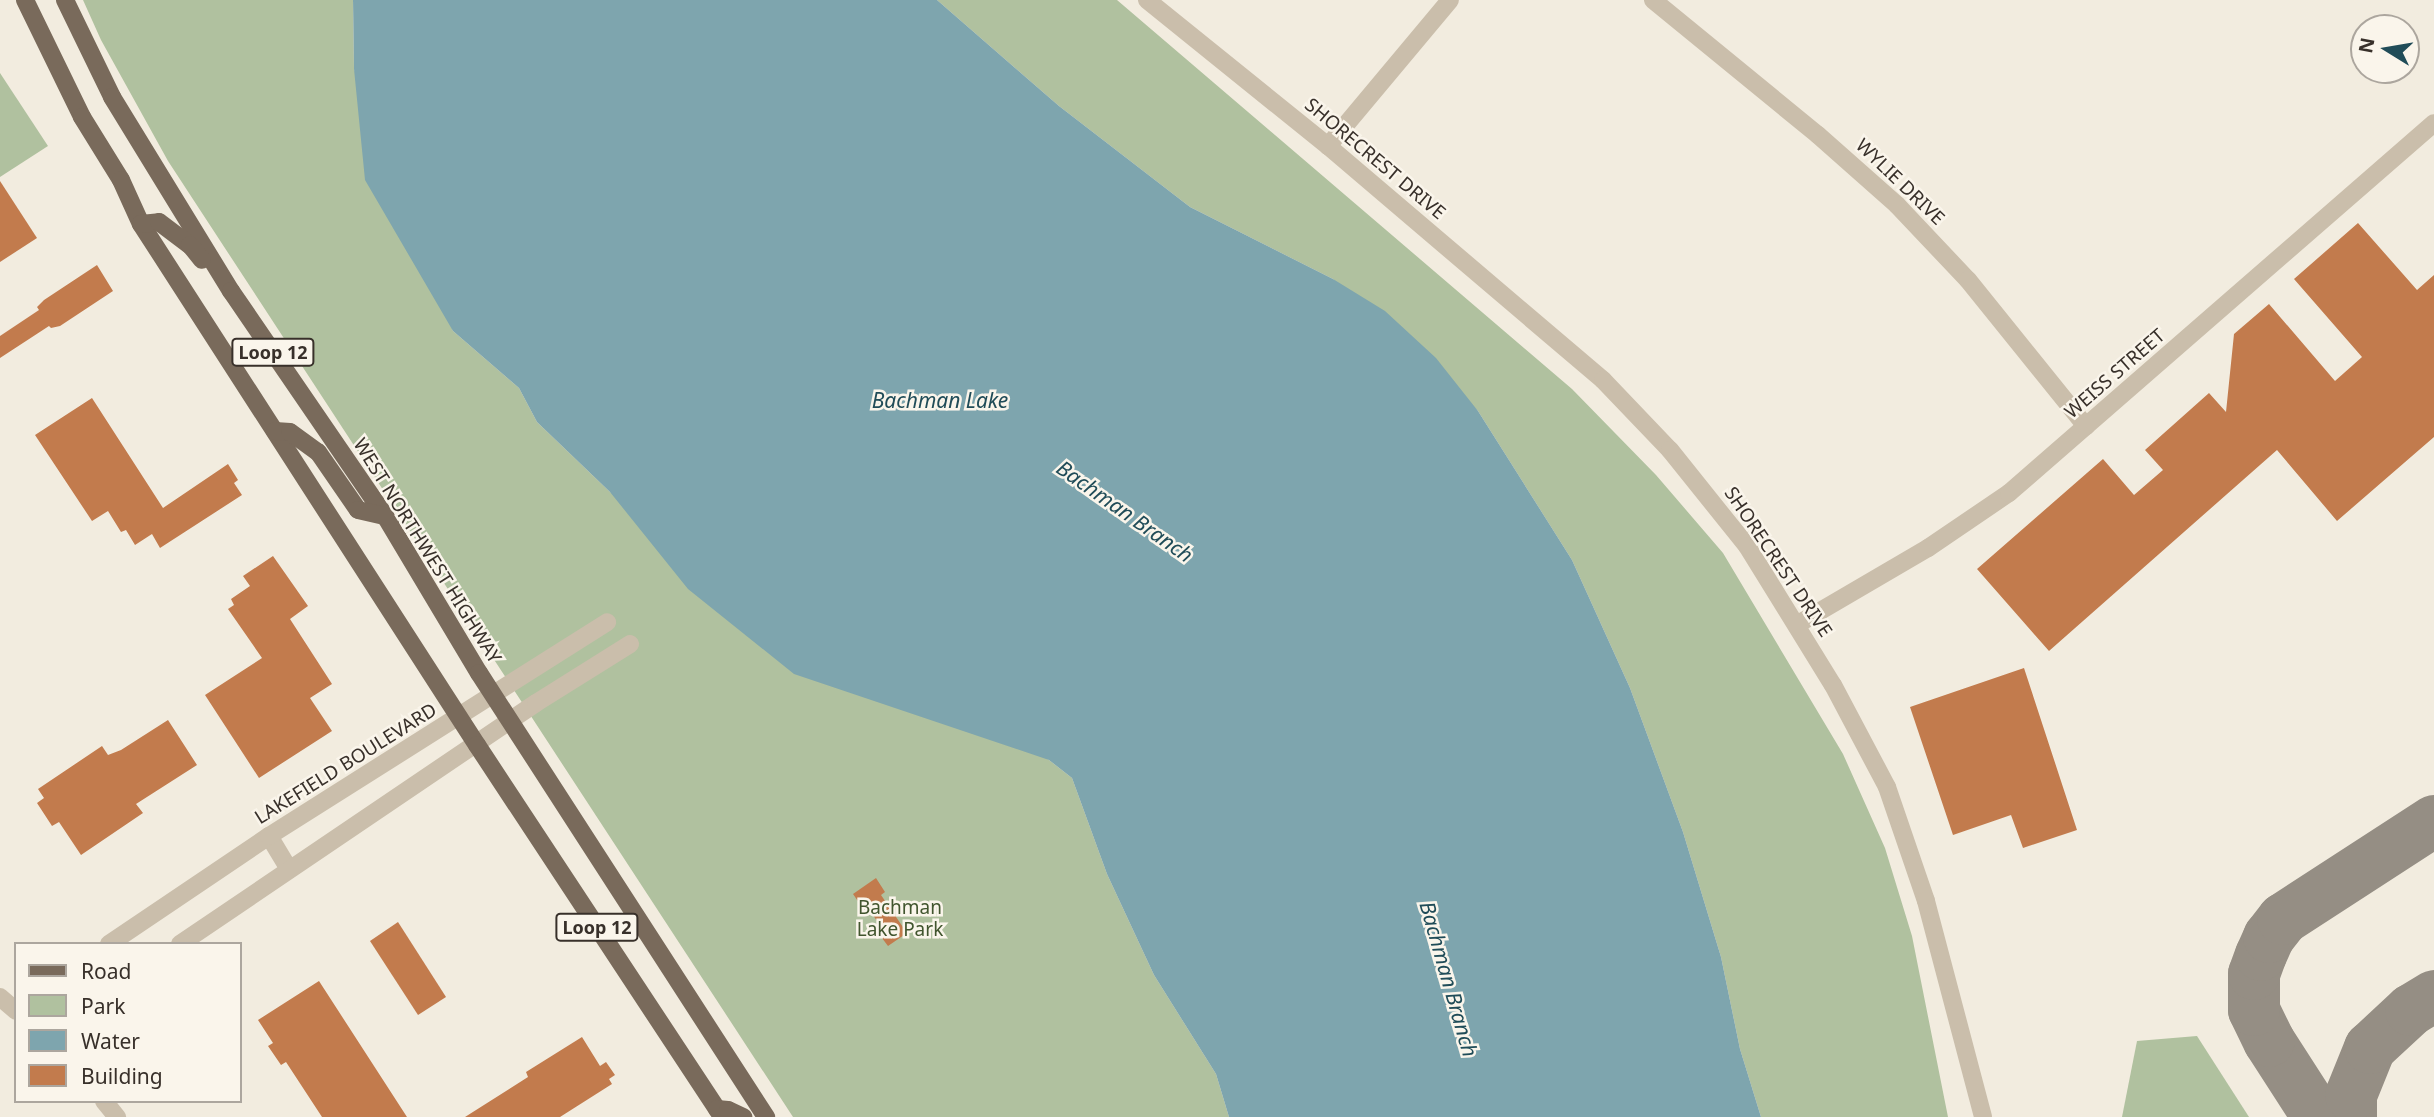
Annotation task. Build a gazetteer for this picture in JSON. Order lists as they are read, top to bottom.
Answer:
{
  "streets": {
    "main road": ["Loop 12", "WEST NORTHWEST HIGHWAY"],
    "street": [
      "SHORECREST DRIVE",
      "WYLIE DRIVE",
      "WEISS STREET",
      "LAKEFIELD BOULEVARD"
    ]
  },
  "crossings": [
    ["SHORECREST DRIVE", "WEISS STREET"],
    ["WYLIE DRIVE", "WEISS STREET"],
    ["Loop 12", "LAKEFIELD BOULEVARD"],
    ["WEST NORTHWEST HIGHWAY", "LAKEFIELD BOULEVARD"]
  ],
  "water": ["Bachman Lake", "Bachman Branch"],
  "parks": ["Bachman Lake Park"],
  "legend": [
    "Road",
    "Park",
    "Water",
    "Building"
  ],
  "north": "left"
}
